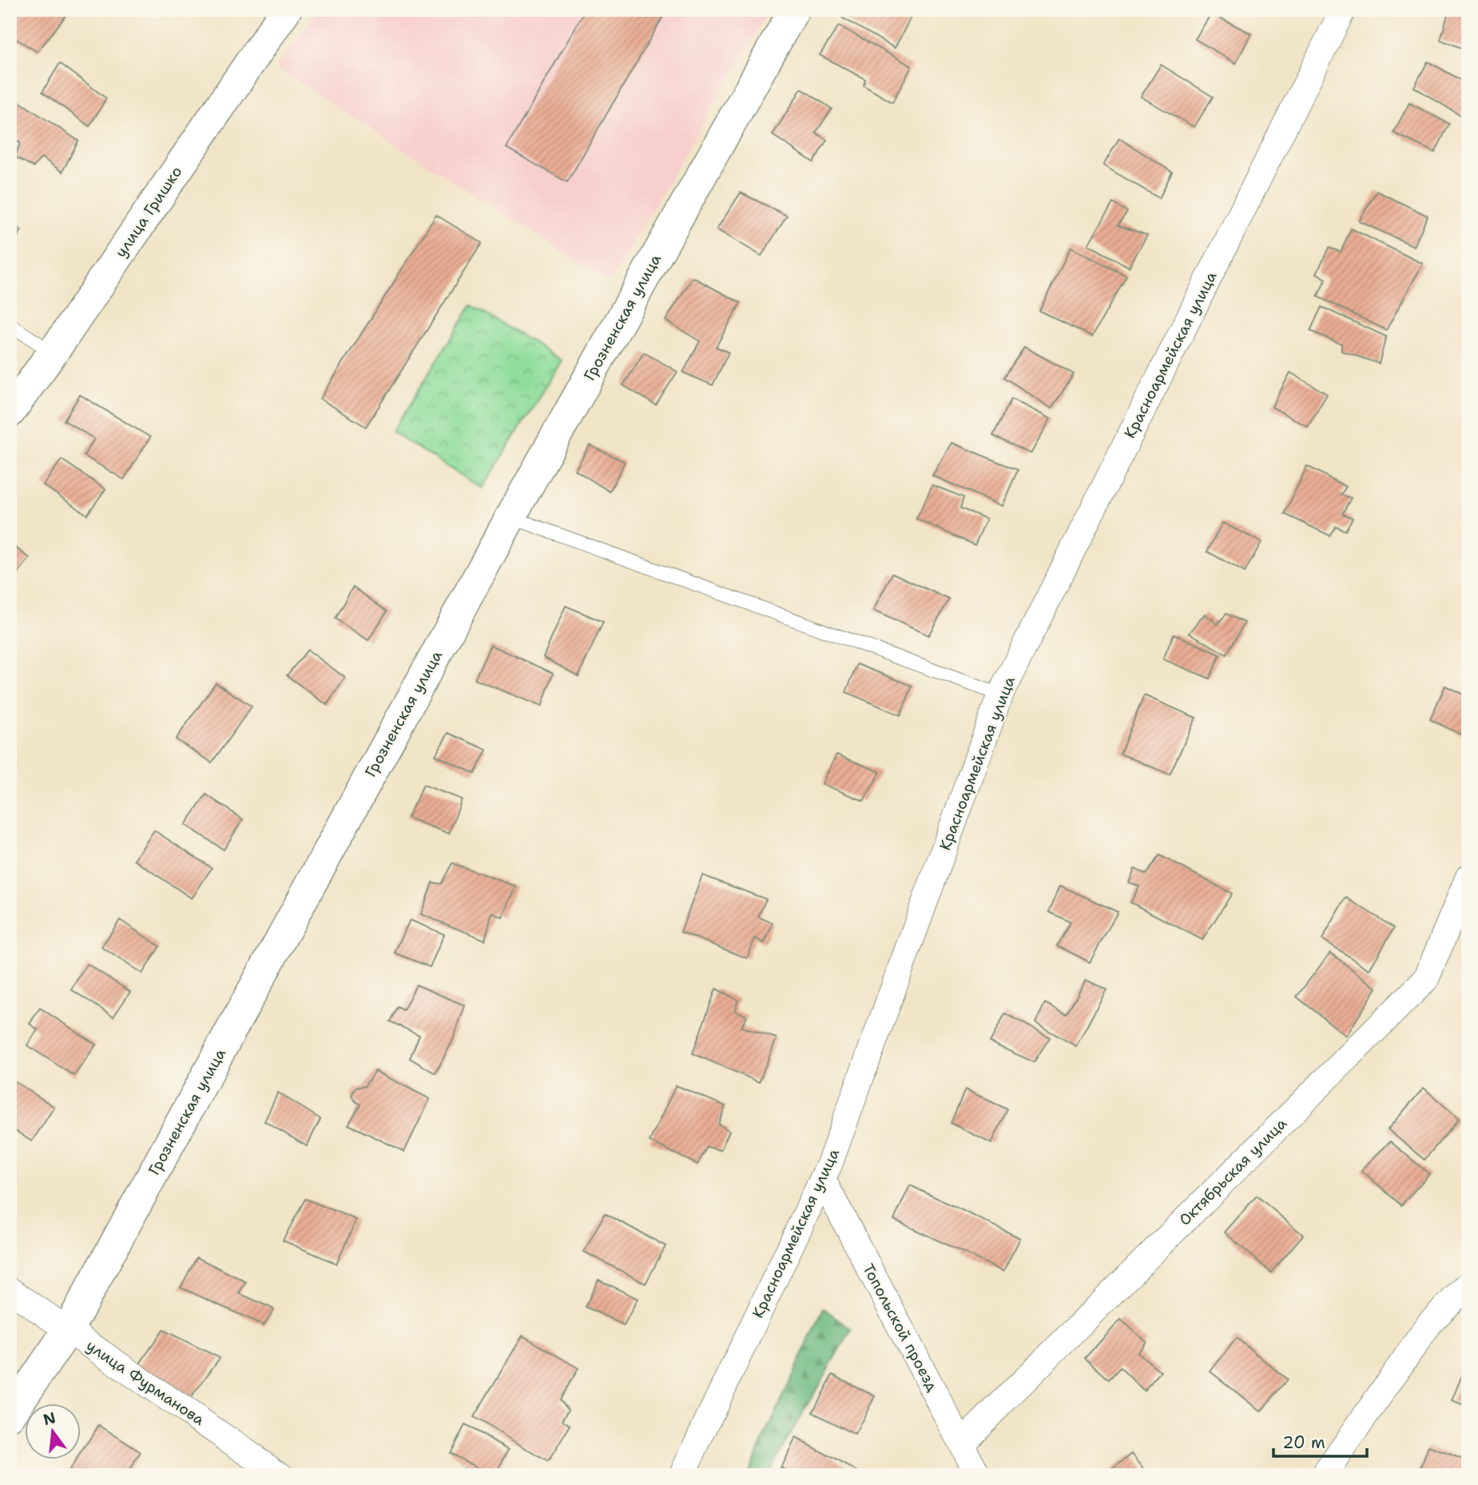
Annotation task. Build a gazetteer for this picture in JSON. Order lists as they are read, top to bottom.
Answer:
{
  "streets": {
    "main road": ["улица Гришко", "Грозненская улица"],
    "street": [
      "Красноармейская улица",
      "Октябрьская улица",
      "Топольской проезд",
      "улица Фурманова"
    ]
  },
  "crossings": [
    ["Грозненская улица", "улица Фурманова"],
    ["Красноармейская улица", "Топольской проезд"],
    ["Октябрьская улица", "Топольской проезд"]
  ],
  "scale_bar": "20 m",
  "north": "top"
}
